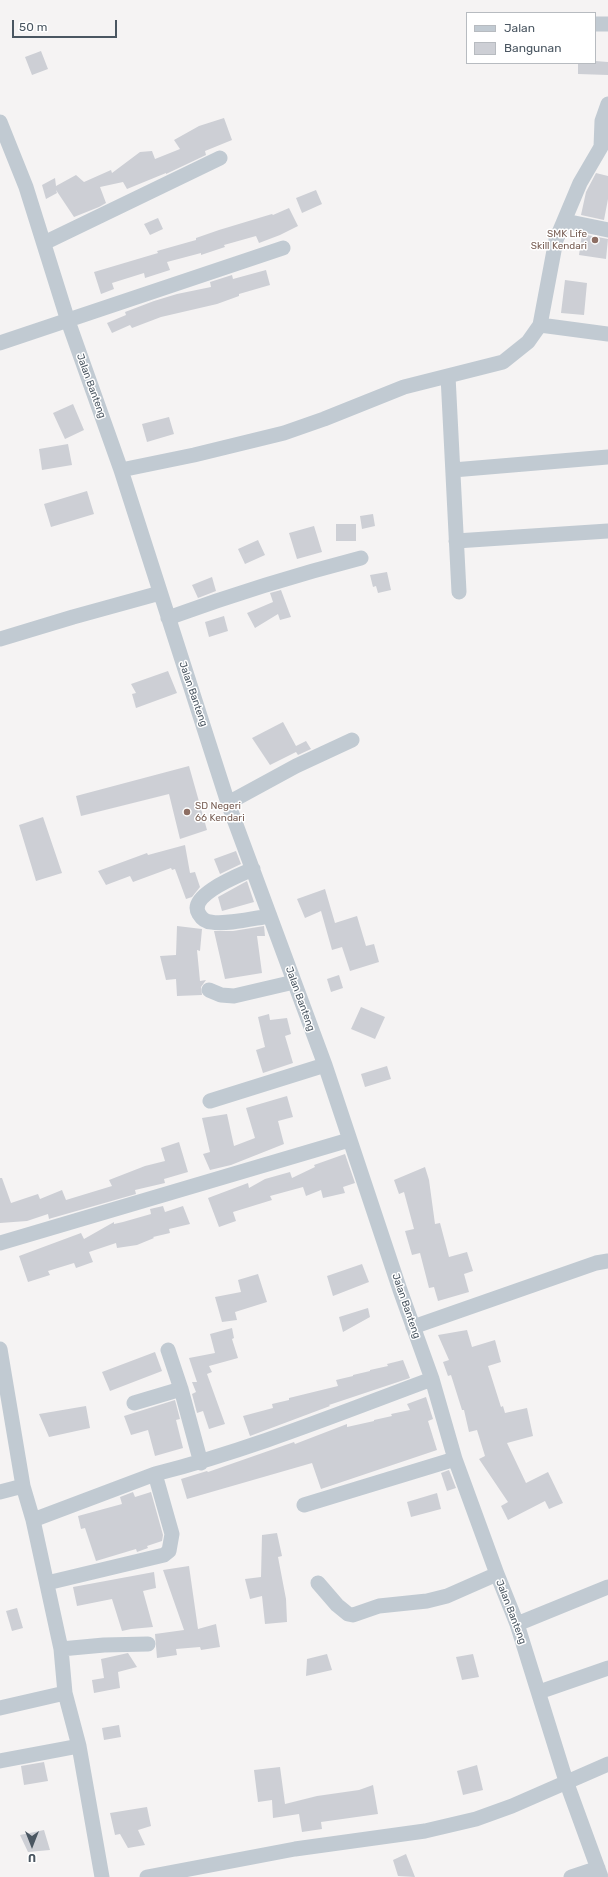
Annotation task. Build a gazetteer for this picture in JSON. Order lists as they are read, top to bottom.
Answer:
{
  "streets": {
    "street": ["Jalan Banteng"]
  },
  "places": ["SMK Life Skill Kendari", "SD Negeri 66 Kendari"],
  "legend": ["Jalan", "Bangunan"],
  "scale_bar": "50 m",
  "north": "bottom"
}
